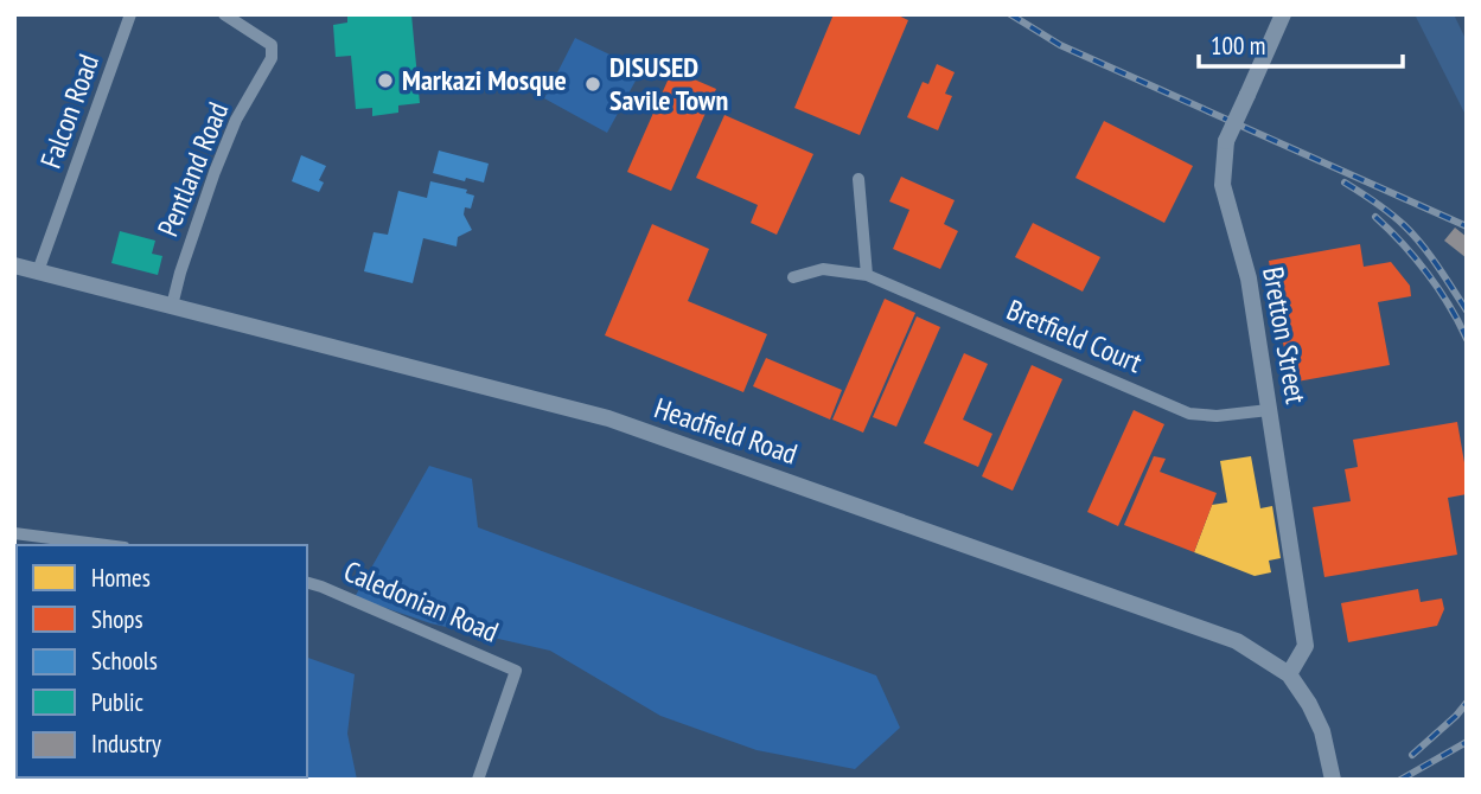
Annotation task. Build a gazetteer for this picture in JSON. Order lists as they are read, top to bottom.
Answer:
{
  "streets": {
    "street": [
      "Falcon Road",
      "Pentland Road",
      "Bretton Street",
      "Bretfield Court",
      "Headfield Road",
      "Caledonian Road"
    ]
  },
  "crossings": [
    ["Falcon Road", "Headfield Road"],
    ["Pentland Road", "Headfield Road"],
    ["Bretton Street", "Bretfield Court"],
    ["Bretton Street", "Headfield Road"]
  ],
  "places": ["Markazi Mosque", "DISUSED Savile Town"],
  "legend": [
    "Homes",
    "Shops",
    "Schools",
    "Public",
    "Industry"
  ],
  "scale_bar": "100 m"
}
